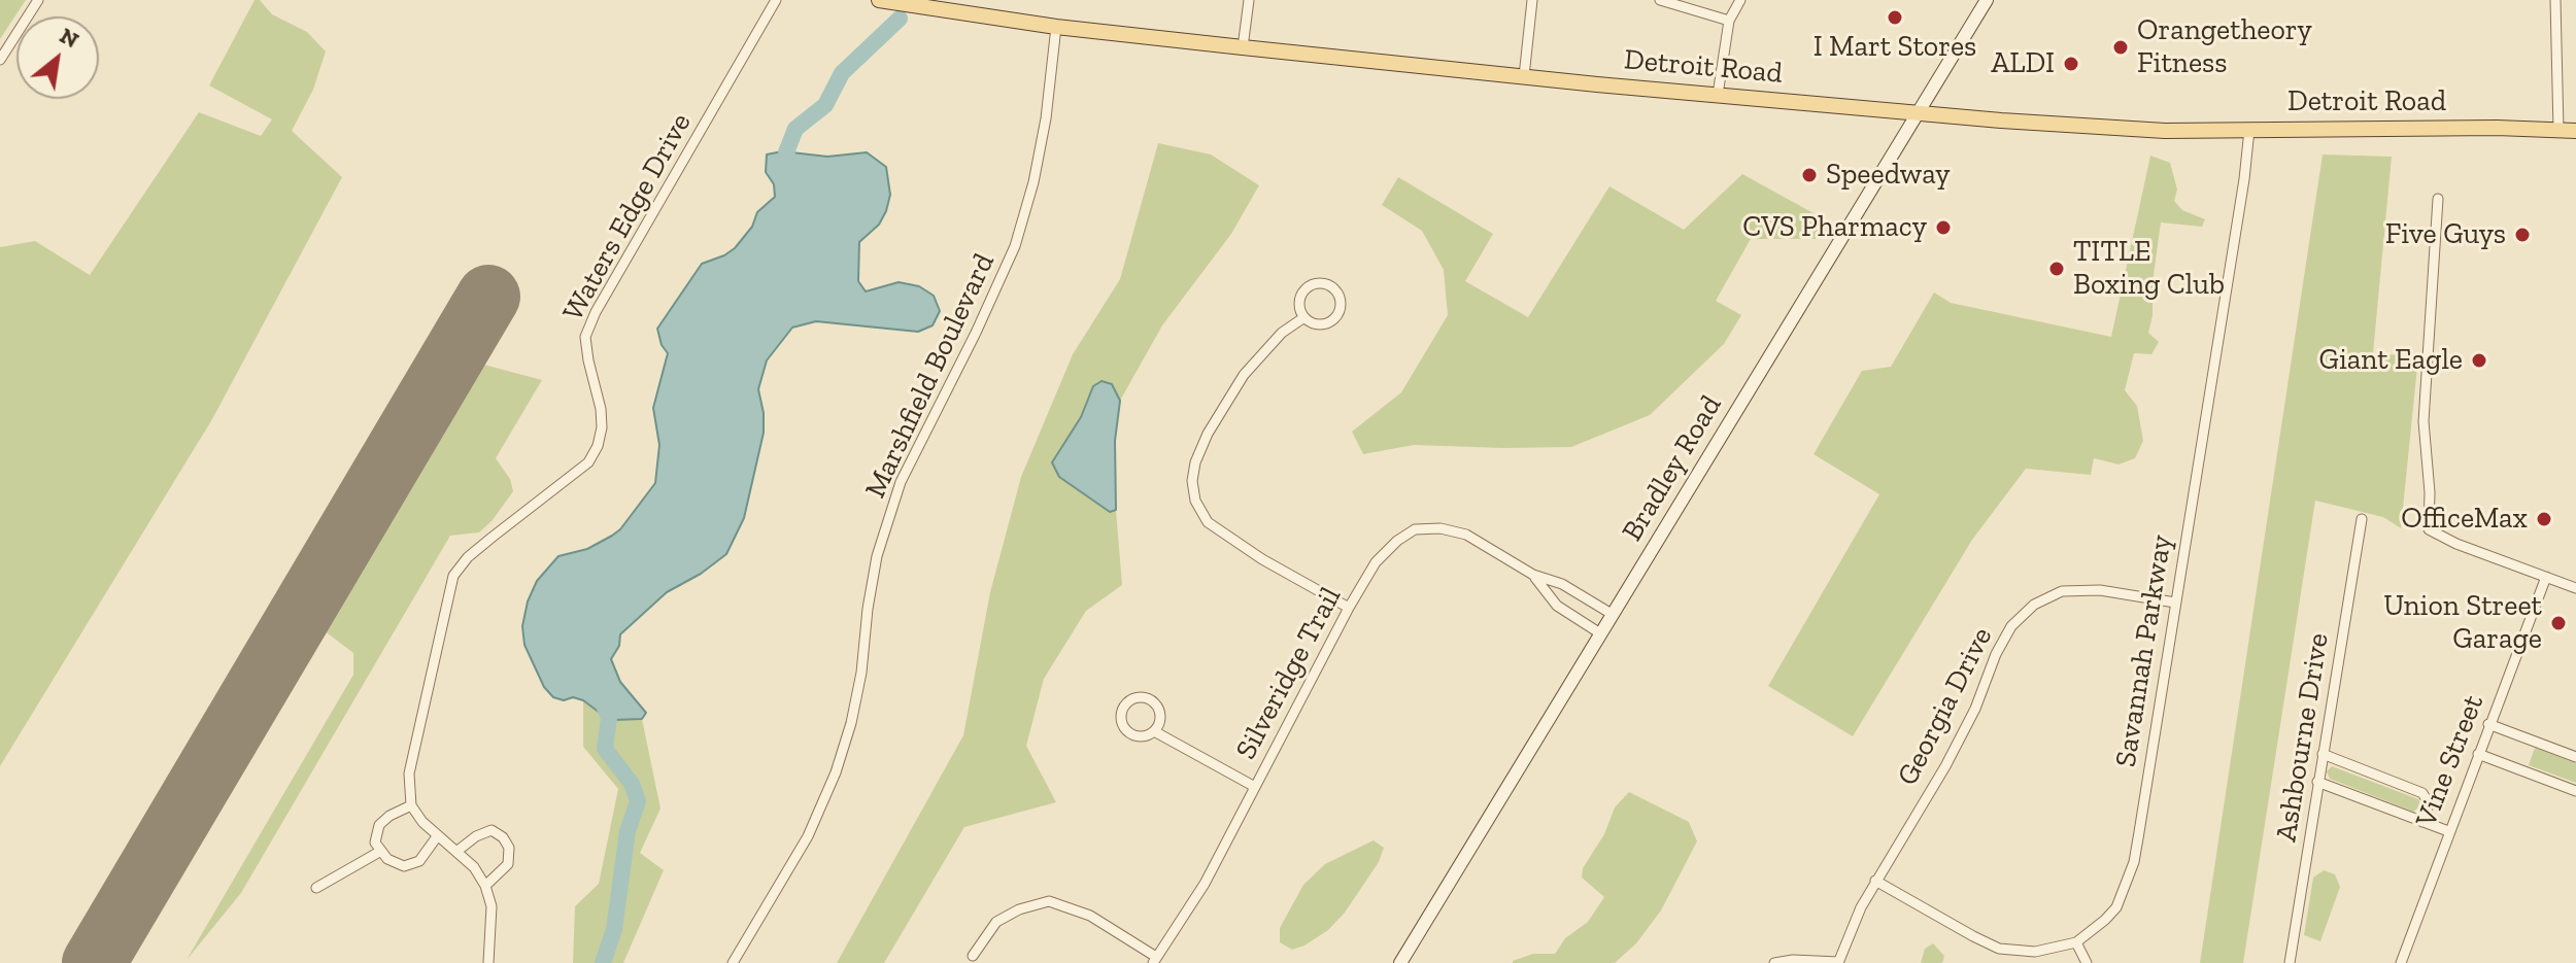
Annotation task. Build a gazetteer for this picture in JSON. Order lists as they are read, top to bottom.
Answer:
{
  "streets": {
    "main road": ["Detroit Road"],
    "street": [
      "Waters Edge Drive",
      "Marshfield Boulevard",
      "Bradley Road",
      "Savannah Parkway",
      "Silveridge Trail",
      "Georgia Drive",
      "Ashbourne Drive",
      "Vine Street"
    ]
  },
  "crossings": [
    ["Detroit Road", "Marshfield Boulevard"],
    ["Detroit Road", "Bradley Road"],
    ["Detroit Road", "Savannah Parkway"],
    ["Bradley Road", "Silveridge Trail"],
    ["Savannah Parkway", "Georgia Drive"]
  ],
  "places": [
    "I Mart Stores",
    "Orangetheory Fitness",
    "ALDI",
    "Speedway",
    "CVS Pharmacy",
    "Five Guys",
    "TITLE Boxing Club",
    "Giant Eagle",
    "OfficeMax",
    "Union Street Garage"
  ],
  "north": "top right"
}
